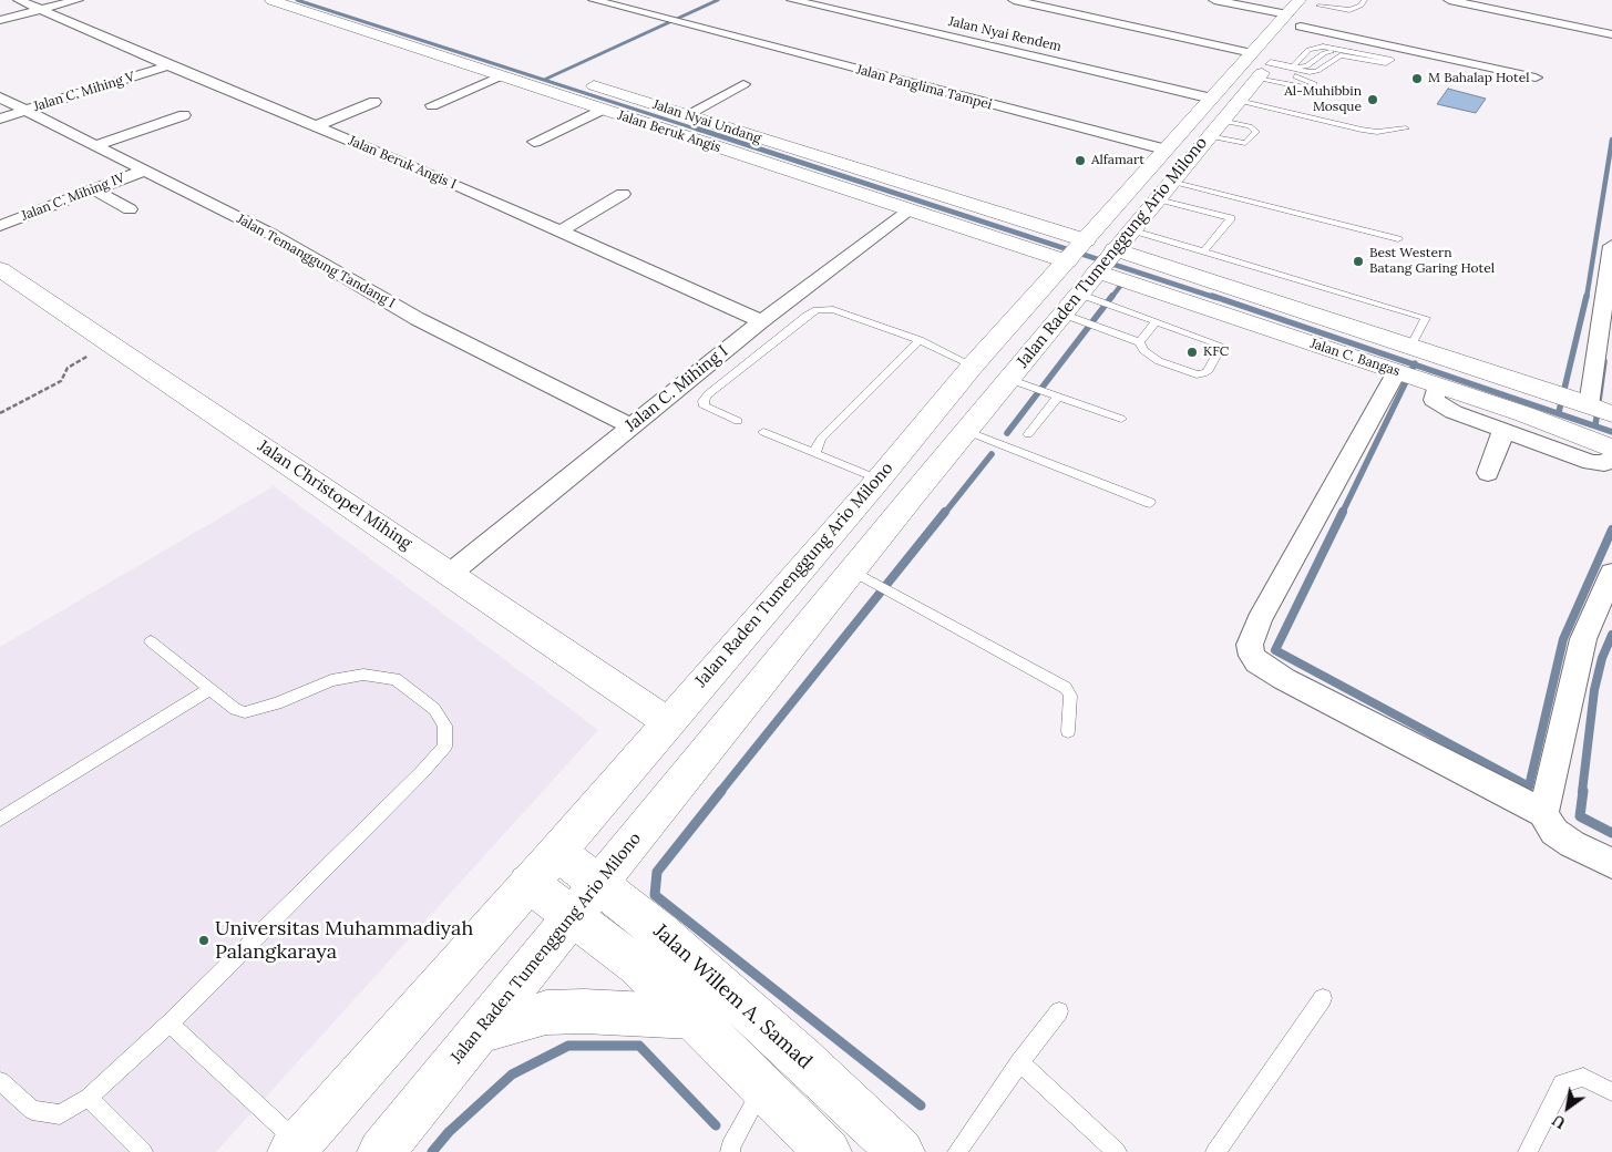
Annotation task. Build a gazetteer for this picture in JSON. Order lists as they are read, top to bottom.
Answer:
{
  "streets": {
    "main road": [
      "Jalan Nyai Undang",
      "Jalan Beruk Angis",
      "Jalan Raden Tumenggung Ario Milono",
      "Jalan C. Bangas",
      "Jalan Christopel Mihing",
      "Jalan Willem A. Samad"
    ],
    "street": [
      "Jalan Nyai Rendem",
      "Jalan Panglima Tampei",
      "Jalan C. Mihing V",
      "Jalan Beruk Angis I",
      "Jalan C. Mihing IV",
      "Jalan Temanggung Tandang I",
      "Jalan C. Mihing I"
    ]
  },
  "crossings": [
    ["Jalan Nyai Rendem", "Jalan Raden Tumenggung Ario Milono"],
    ["Jalan Panglima Tampei", "Jalan Raden Tumenggung Ario Milono"],
    ["Jalan C. Mihing V", "Jalan Beruk Angis I"],
    ["Jalan C. Mihing V", "Jalan Temanggung Tandang I"],
    ["Jalan Nyai Undang", "Jalan Beruk Angis"],
    ["Jalan Nyai Undang", "Jalan Raden Tumenggung Ario Milono"],
    ["Jalan Beruk Angis", "Jalan Raden Tumenggung Ario Milono"],
    ["Jalan Beruk Angis", "Jalan C. Mihing I"],
    ["Jalan Beruk Angis I", "Jalan C. Mihing I"],
    ["Jalan C. Mihing IV", "Jalan Temanggung Tandang I"],
    ["Jalan Raden Tumenggung Ario Milono", "Jalan C. Bangas"],
    ["Jalan Raden Tumenggung Ario Milono", "Jalan Christopel Mihing"],
    ["Jalan Raden Tumenggung Ario Milono", "Jalan Willem A. Samad"],
    ["Jalan Temanggung Tandang I", "Jalan C. Mihing I"],
    ["Jalan C. Mihing I", "Jalan Christopel Mihing"]
  ],
  "places": [
    "M Bahalap Hotel",
    "Al-Muhibbin Mosque",
    "Alfamart",
    "Best Western Batang Garing Hotel",
    "KFC",
    "Universitas Muhammadiyah Palangkaraya"
  ],
  "north": "bottom left"
}
